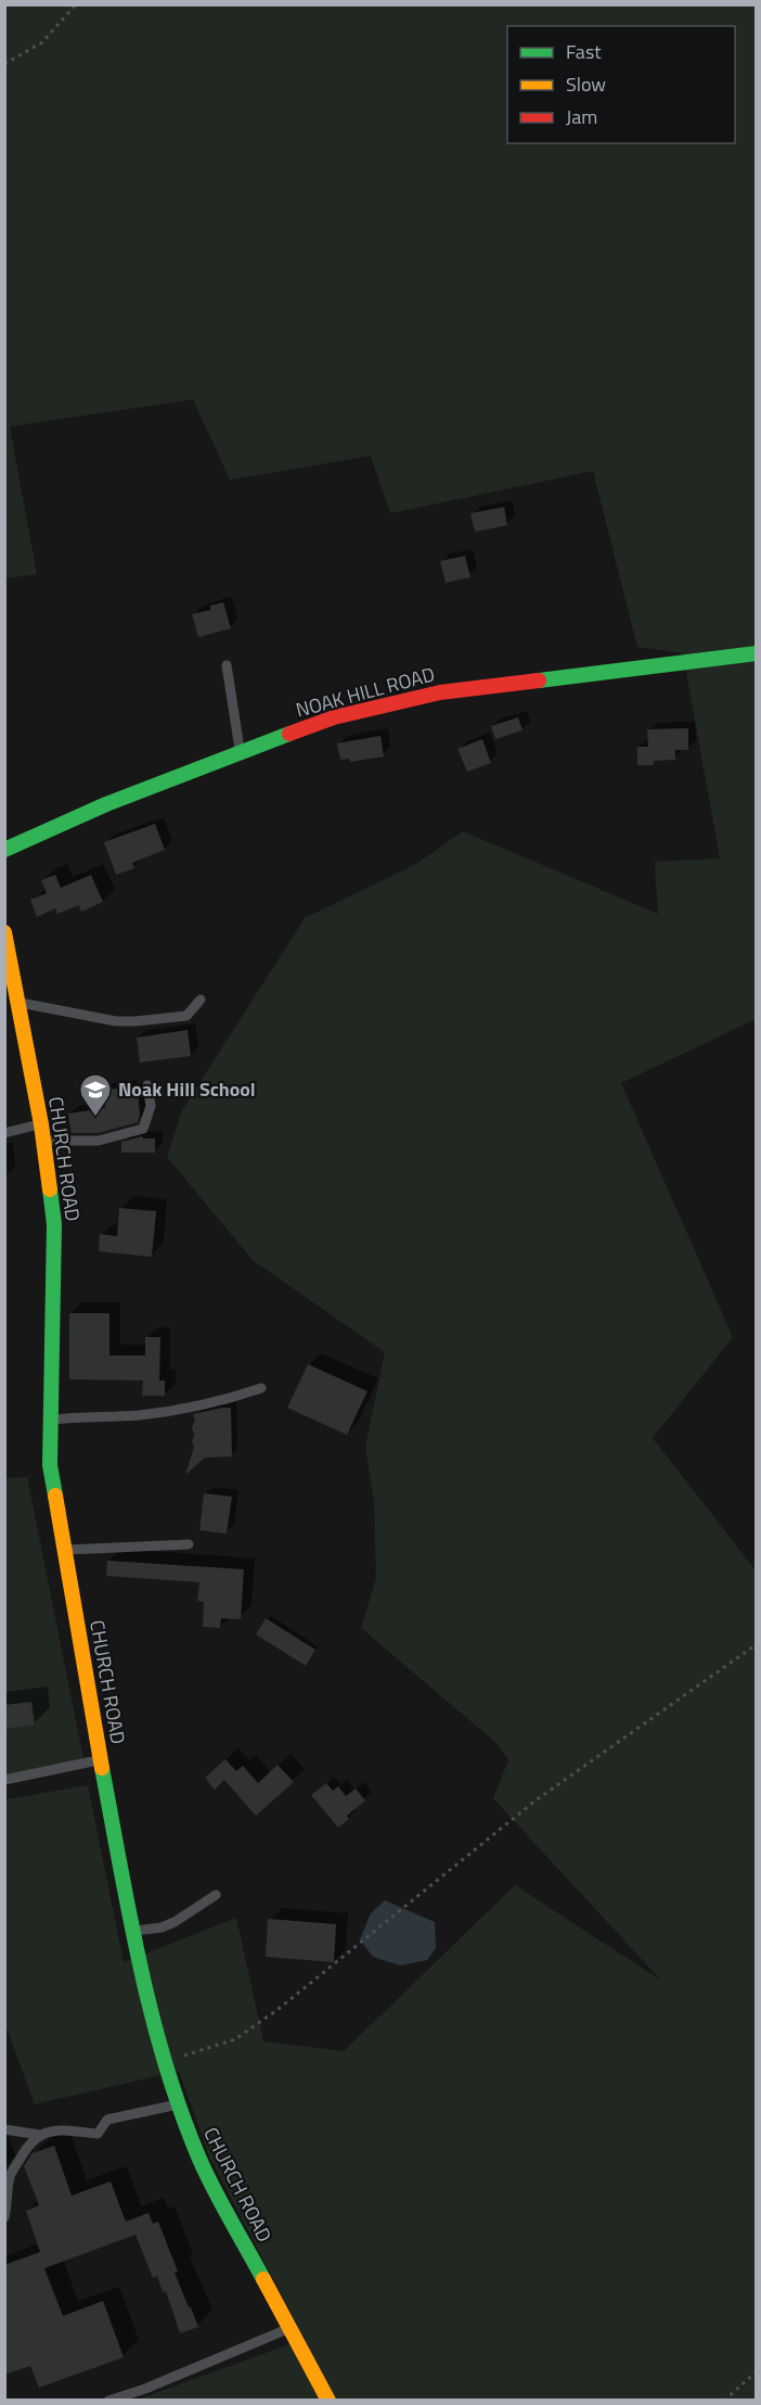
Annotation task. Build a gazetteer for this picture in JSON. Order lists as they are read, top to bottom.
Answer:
{
  "streets": {
    "street": ["NOAK HILL ROAD", "CHURCH ROAD"]
  },
  "places": {
    "school or university": ["Noak Hill School"]
  },
  "legend": ["Fast", "Slow", "Jam"]
}
